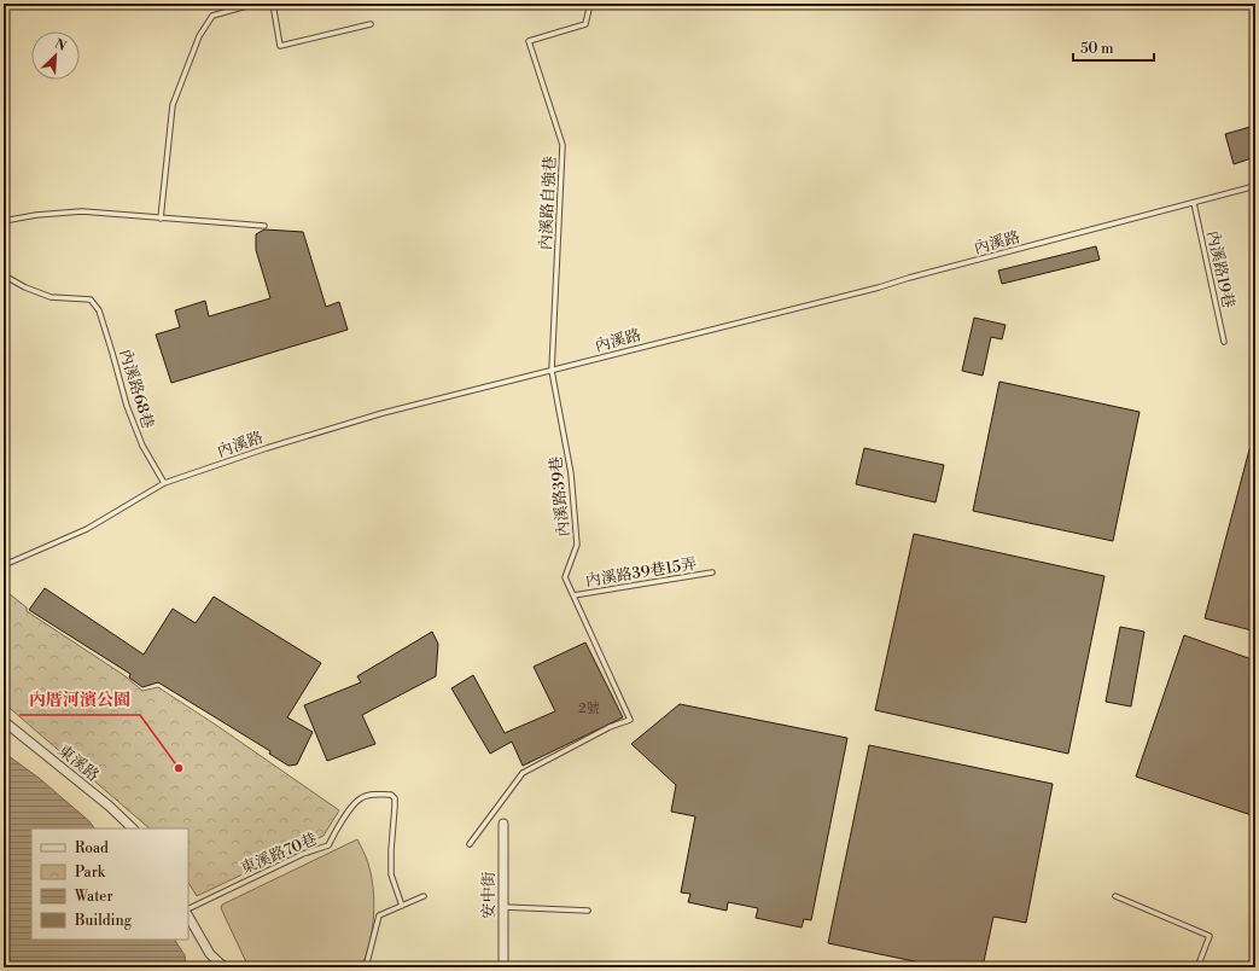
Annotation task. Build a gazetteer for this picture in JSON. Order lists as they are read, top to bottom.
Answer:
{
  "streets": {
    "street": ["東溪路", "安中街"],
    "lane": [
      "內溪路自強巷",
      "內溪路",
      "內溪路19巷",
      "內溪路68巷",
      "內溪路39巷",
      "內溪路39巷15弄",
      "東溪路70巷"
    ]
  },
  "crossings": [
    ["內溪路自強巷", "內溪路"],
    ["內溪路自強巷", "內溪路39巷"],
    ["內溪路", "內溪路19巷"],
    ["內溪路", "內溪路68巷"],
    ["內溪路", "內溪路39巷"],
    ["內溪路39巷", "內溪路39巷15弄"]
  ],
  "places": ["內厝河濱公園"],
  "house_numbers": ["2號"],
  "legend": [
    "Road",
    "Park",
    "Water",
    "Building"
  ],
  "scale_bar": "50 m",
  "north": "top right"
}
